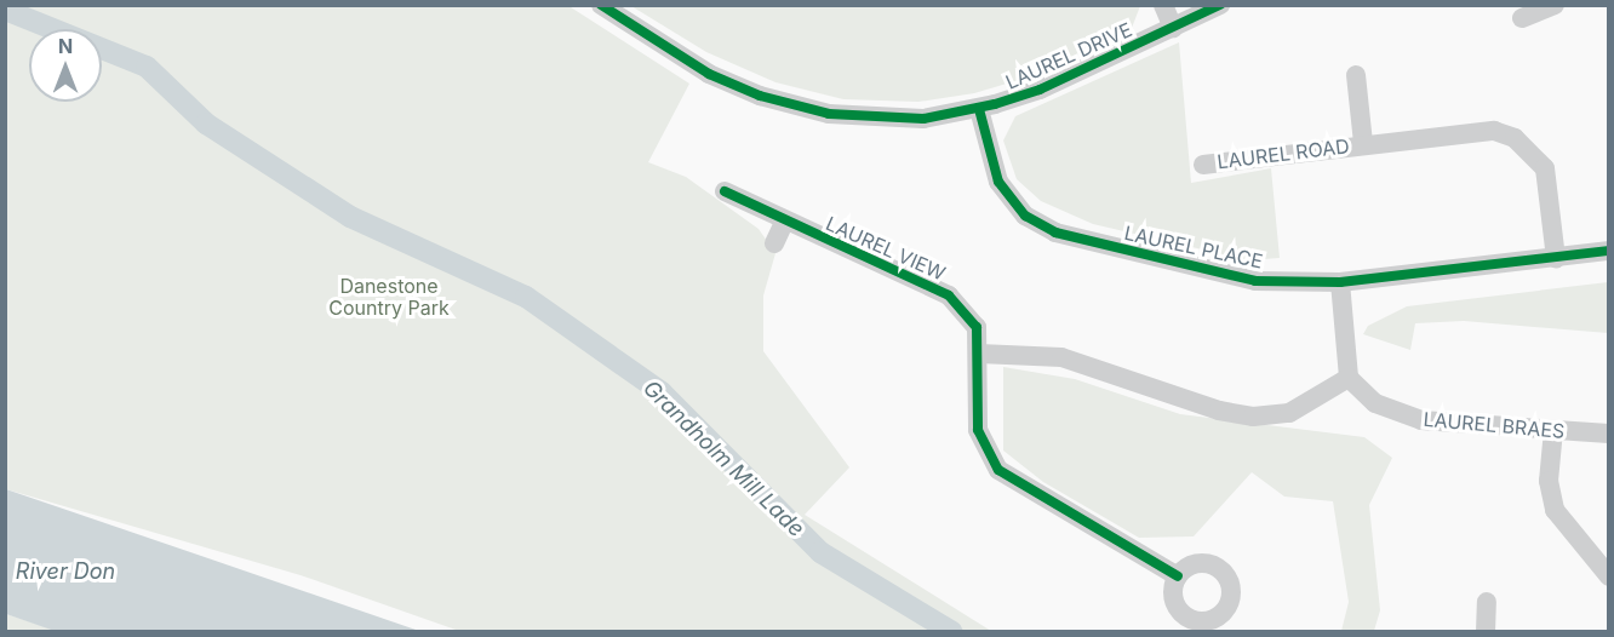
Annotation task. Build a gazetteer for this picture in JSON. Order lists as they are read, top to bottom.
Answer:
{
  "streets": {
    "street": [
      "LAUREL DRIVE",
      "LAUREL ROAD",
      "LAUREL PLACE",
      "LAUREL VIEW",
      "LAUREL BRAES"
    ]
  },
  "crossings": [
    ["LAUREL DRIVE", "LAUREL PLACE"],
    ["LAUREL ROAD", "LAUREL PLACE"]
  ],
  "water": ["Grandholm Mill Lade", "River Don"],
  "parks": ["Danestone Country Park"],
  "north": "top"
}
